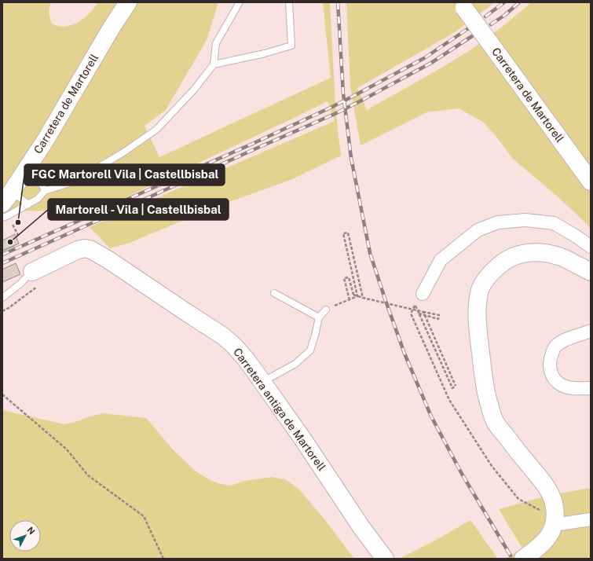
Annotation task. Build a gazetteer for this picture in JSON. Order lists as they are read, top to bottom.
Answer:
{
  "streets": {
    "street": ["Carretera de Martorell", "Carretera antiga de Martorell"]
  },
  "places": ["FGC Martorell Vila | Castellbisbal", "Martorell - Vila | Castellbisbal"],
  "north": "top right"
}
